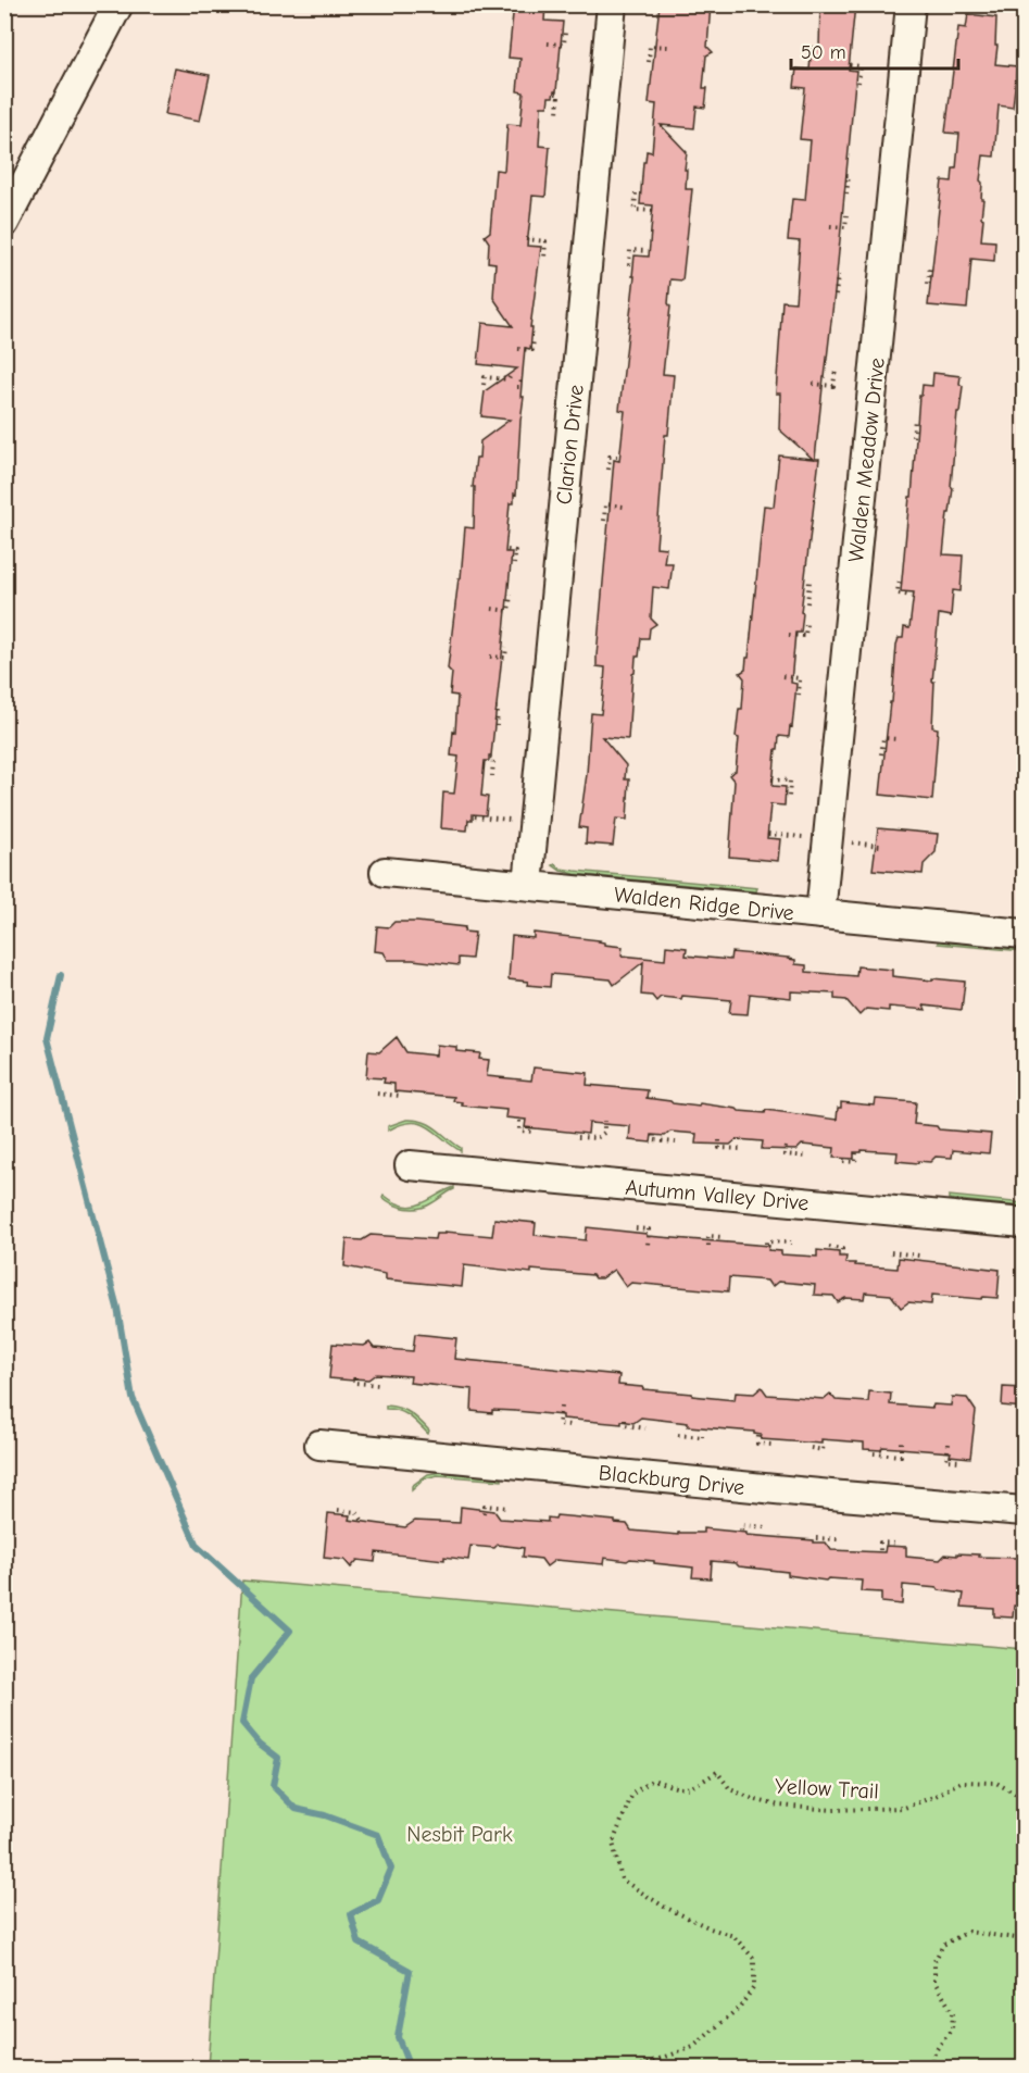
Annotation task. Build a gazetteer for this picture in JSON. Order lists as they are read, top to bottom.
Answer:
{
  "streets": {
    "street": [
      "Clarion Drive",
      "Walden Meadow Drive",
      "Walden Ridge Drive",
      "Autumn Valley Drive",
      "Blackburg Drive"
    ],
    "path": ["Yellow Trail"]
  },
  "crossings": [
    ["Clarion Drive", "Walden Ridge Drive"],
    ["Walden Meadow Drive", "Walden Ridge Drive"]
  ],
  "parks": ["Nesbit Park"],
  "scale_bar": "50 m"
}
